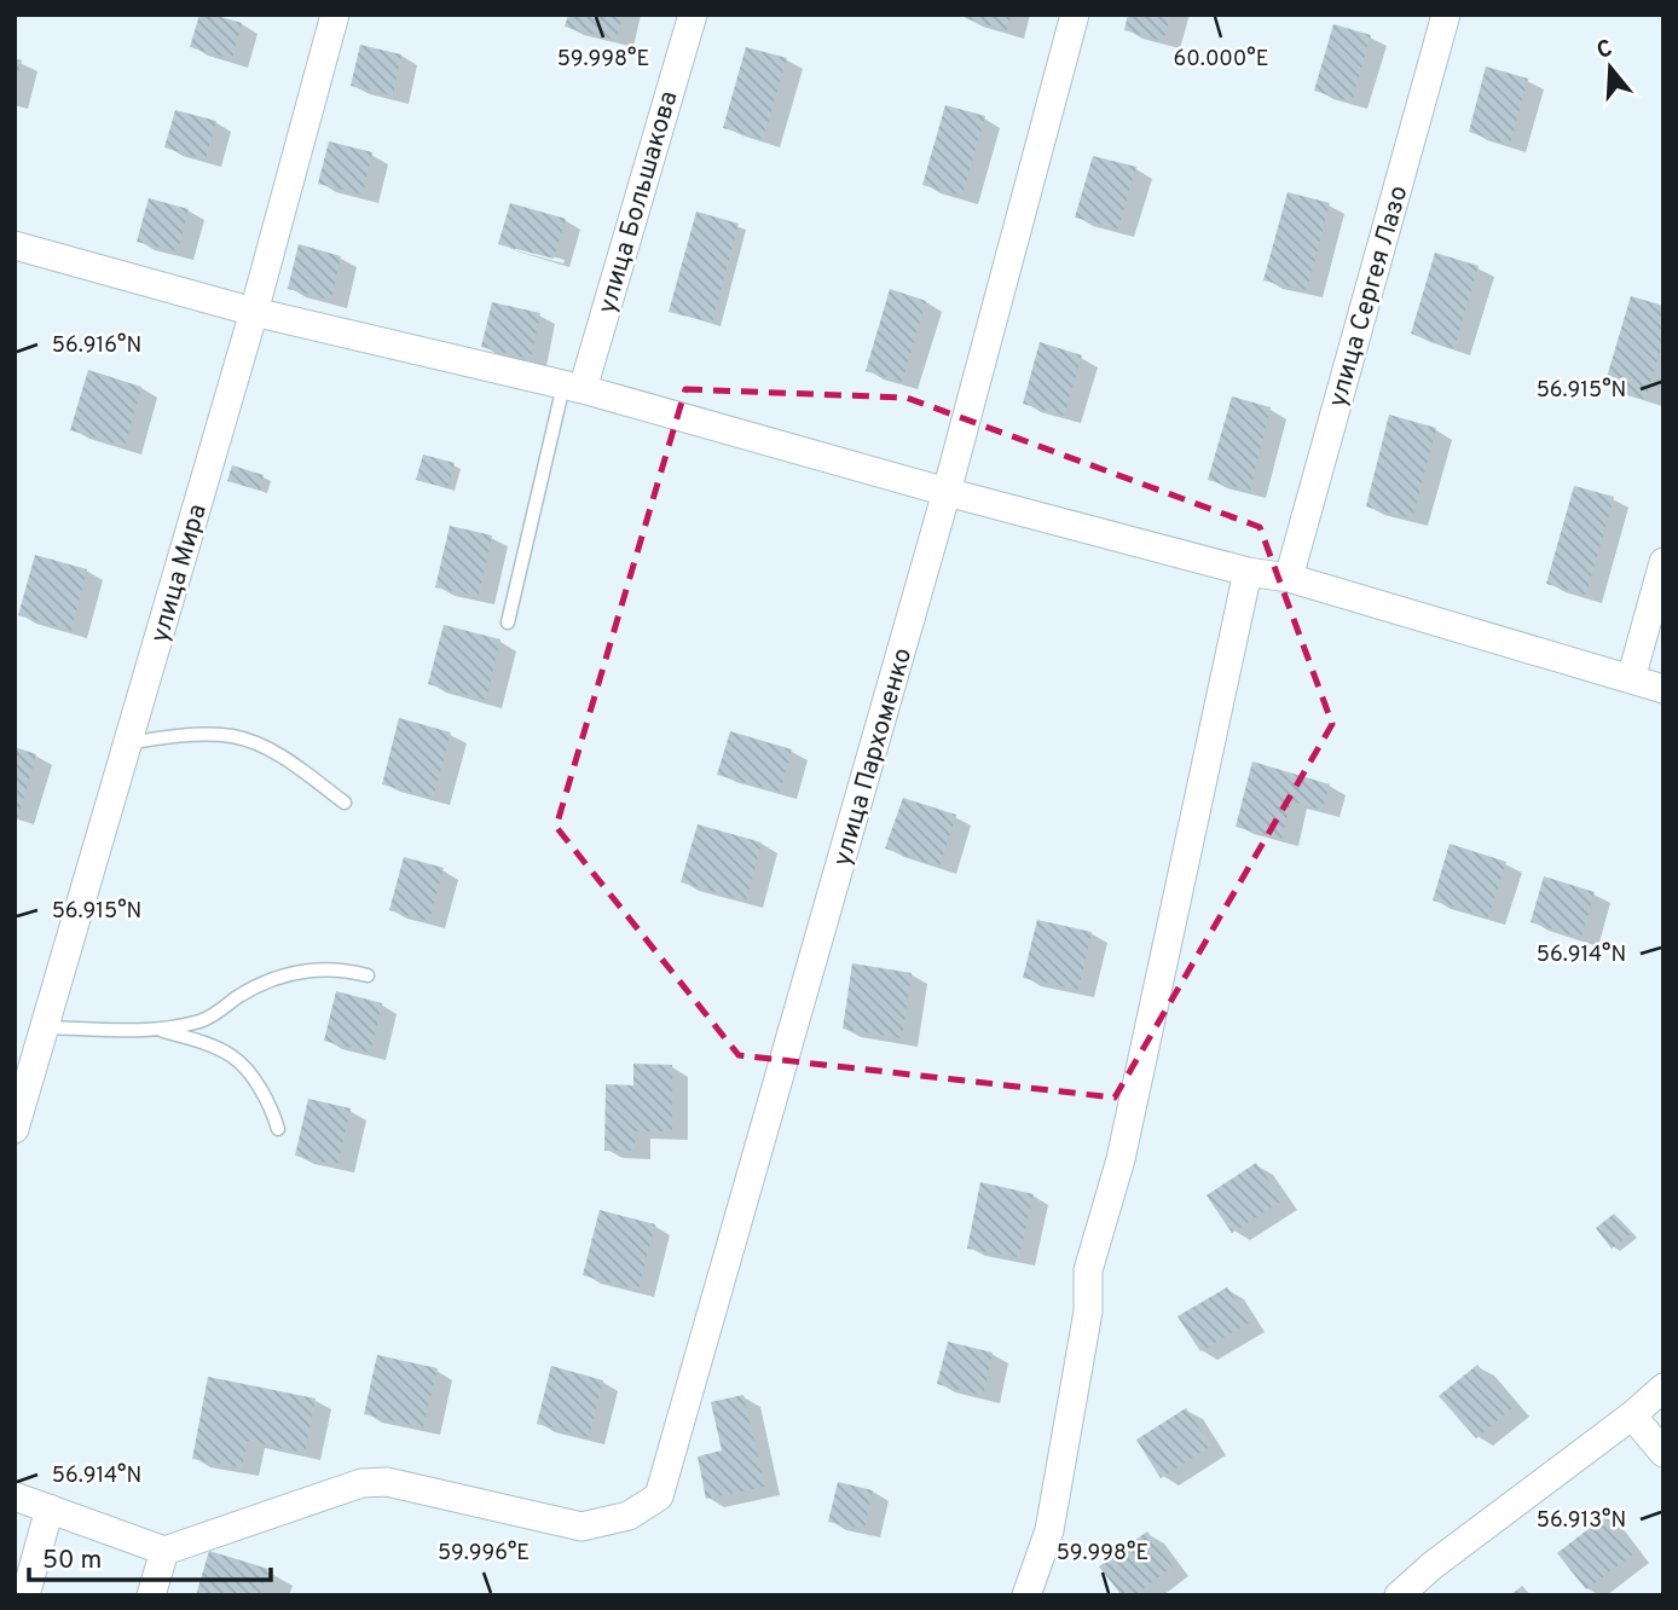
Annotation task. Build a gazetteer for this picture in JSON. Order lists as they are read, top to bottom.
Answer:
{
  "streets": {
    "street": [
      "улица Большакова",
      "улица Сергея Лазо",
      "улица Мира",
      "улица Пархоменко"
    ]
  },
  "scale_bar": "50 m",
  "north": "top",
  "coordinates": [
    "59.998°E",
    "60.000°E",
    "56.916°N",
    "56.915°N",
    "56.914°N",
    "56.913°N",
    "59.996°E"
  ]
}
